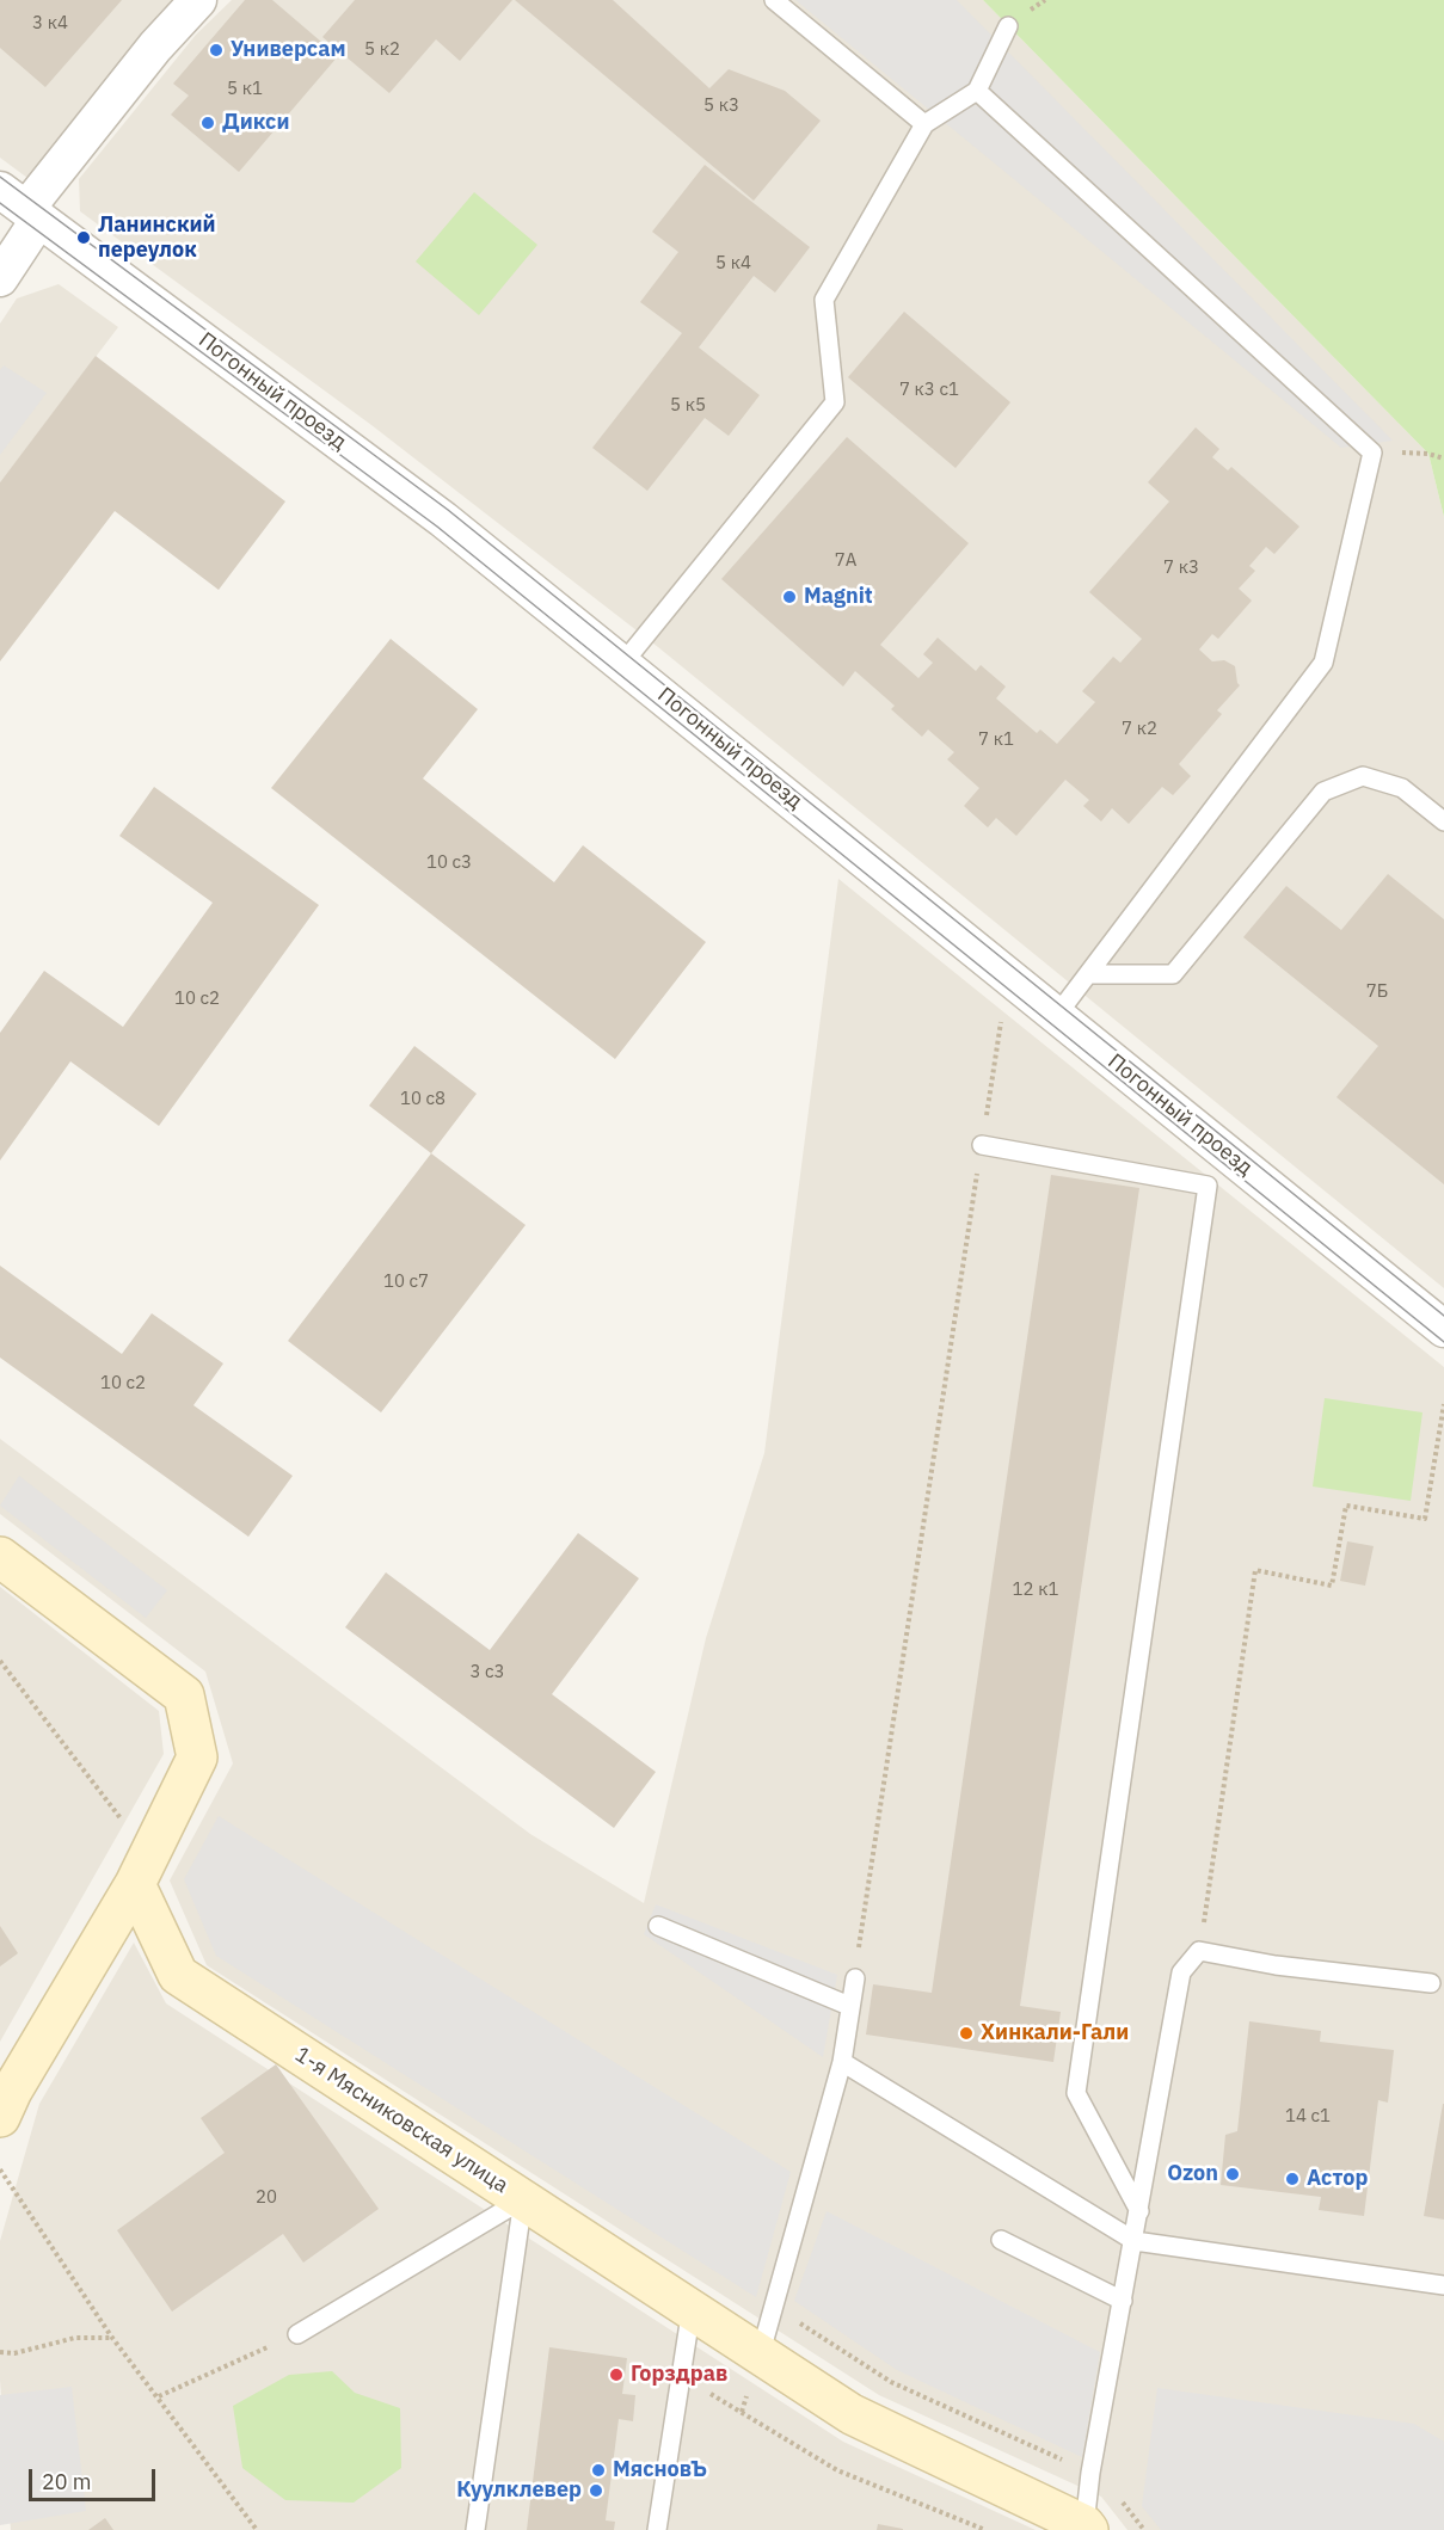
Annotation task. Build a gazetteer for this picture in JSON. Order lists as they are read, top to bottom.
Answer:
{
  "streets": {
    "street": ["Погонный проезд", "1-я Мясниковская улица"]
  },
  "places": [
    "Универсам",
    "Дикси",
    "Ланинский переулок",
    "Magnit",
    "Хинкали-Гали",
    "Ozon",
    "Астор",
    "Горздрав",
    "МясновЪ",
    "Куулклевер"
  ],
  "house_numbers": [
    "3 к4",
    "5 к2",
    "5 к1",
    "5 к3",
    "5 к4",
    "7 к3 с1",
    "5 к5",
    "7А",
    "7 к3",
    "7 к2",
    "7 к1",
    "10 с3",
    "7Б",
    "10 c2",
    "10 c8",
    "10 c7",
    "10 c2",
    "12 к1",
    "3 с3",
    "14 с1",
    "20"
  ],
  "scale_bar": "20 m"
}
